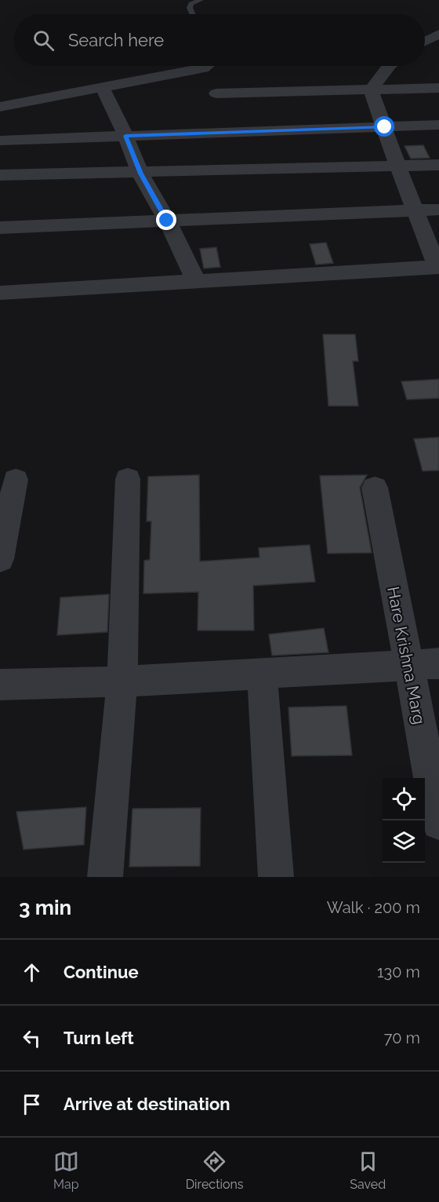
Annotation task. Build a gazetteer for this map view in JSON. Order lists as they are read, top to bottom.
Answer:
{
  "streets": {
    "street": ["Hare Krishna Marg"]
  },
  "page": {
    "search": "Search here",
    "heading": ["3 min", "Walk · 200 m"],
    "list": [
      ["Continue", "130 m"],
      ["Turn left", "70 m"],
      "Arrive at destination"
    ],
    "nav": ["Map", "Directions", "Saved"]
  }
}
